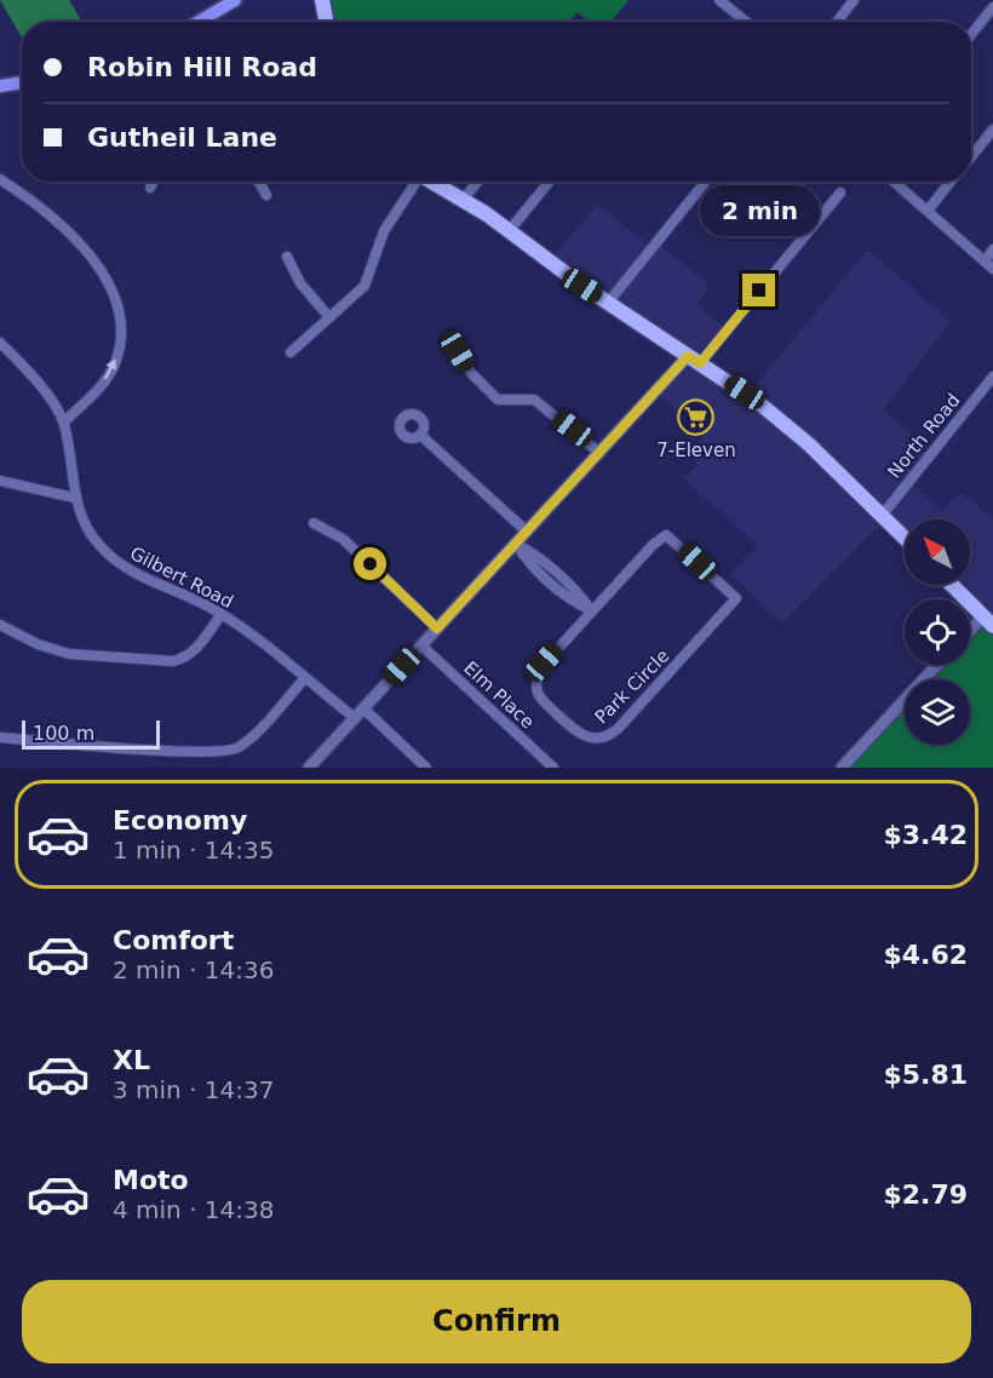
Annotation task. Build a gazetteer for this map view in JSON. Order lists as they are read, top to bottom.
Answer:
{
  "streets": {
    "street": [
      "North Road",
      "Gilbert Road",
      "Park Circle",
      "Elm Place"
    ]
  },
  "places": {
    "supermarket": ["7-Eleven"]
  },
  "scale_bar": "100 m",
  "north": "top left",
  "page": {
    "banner": ["Robin Hill Road", "Gutheil Lane"],
    "bubble": "2 min",
    "scale": "100 m",
    "list": [
      {
        "name": "Economy",
        "note": "1 min · 14:35",
        "value": "$3.42"
      },
      {
        "name": "Comfort",
        "note": "2 min · 14:36",
        "value": "$4.62"
      },
      {
        "name": "XL",
        "note": "3 min · 14:37",
        "value": "$5.81"
      },
      {
        "name": "Moto",
        "note": "4 min · 14:38",
        "value": "$2.79"
      }
    ],
    "buttons": "Confirm"
  }
}
